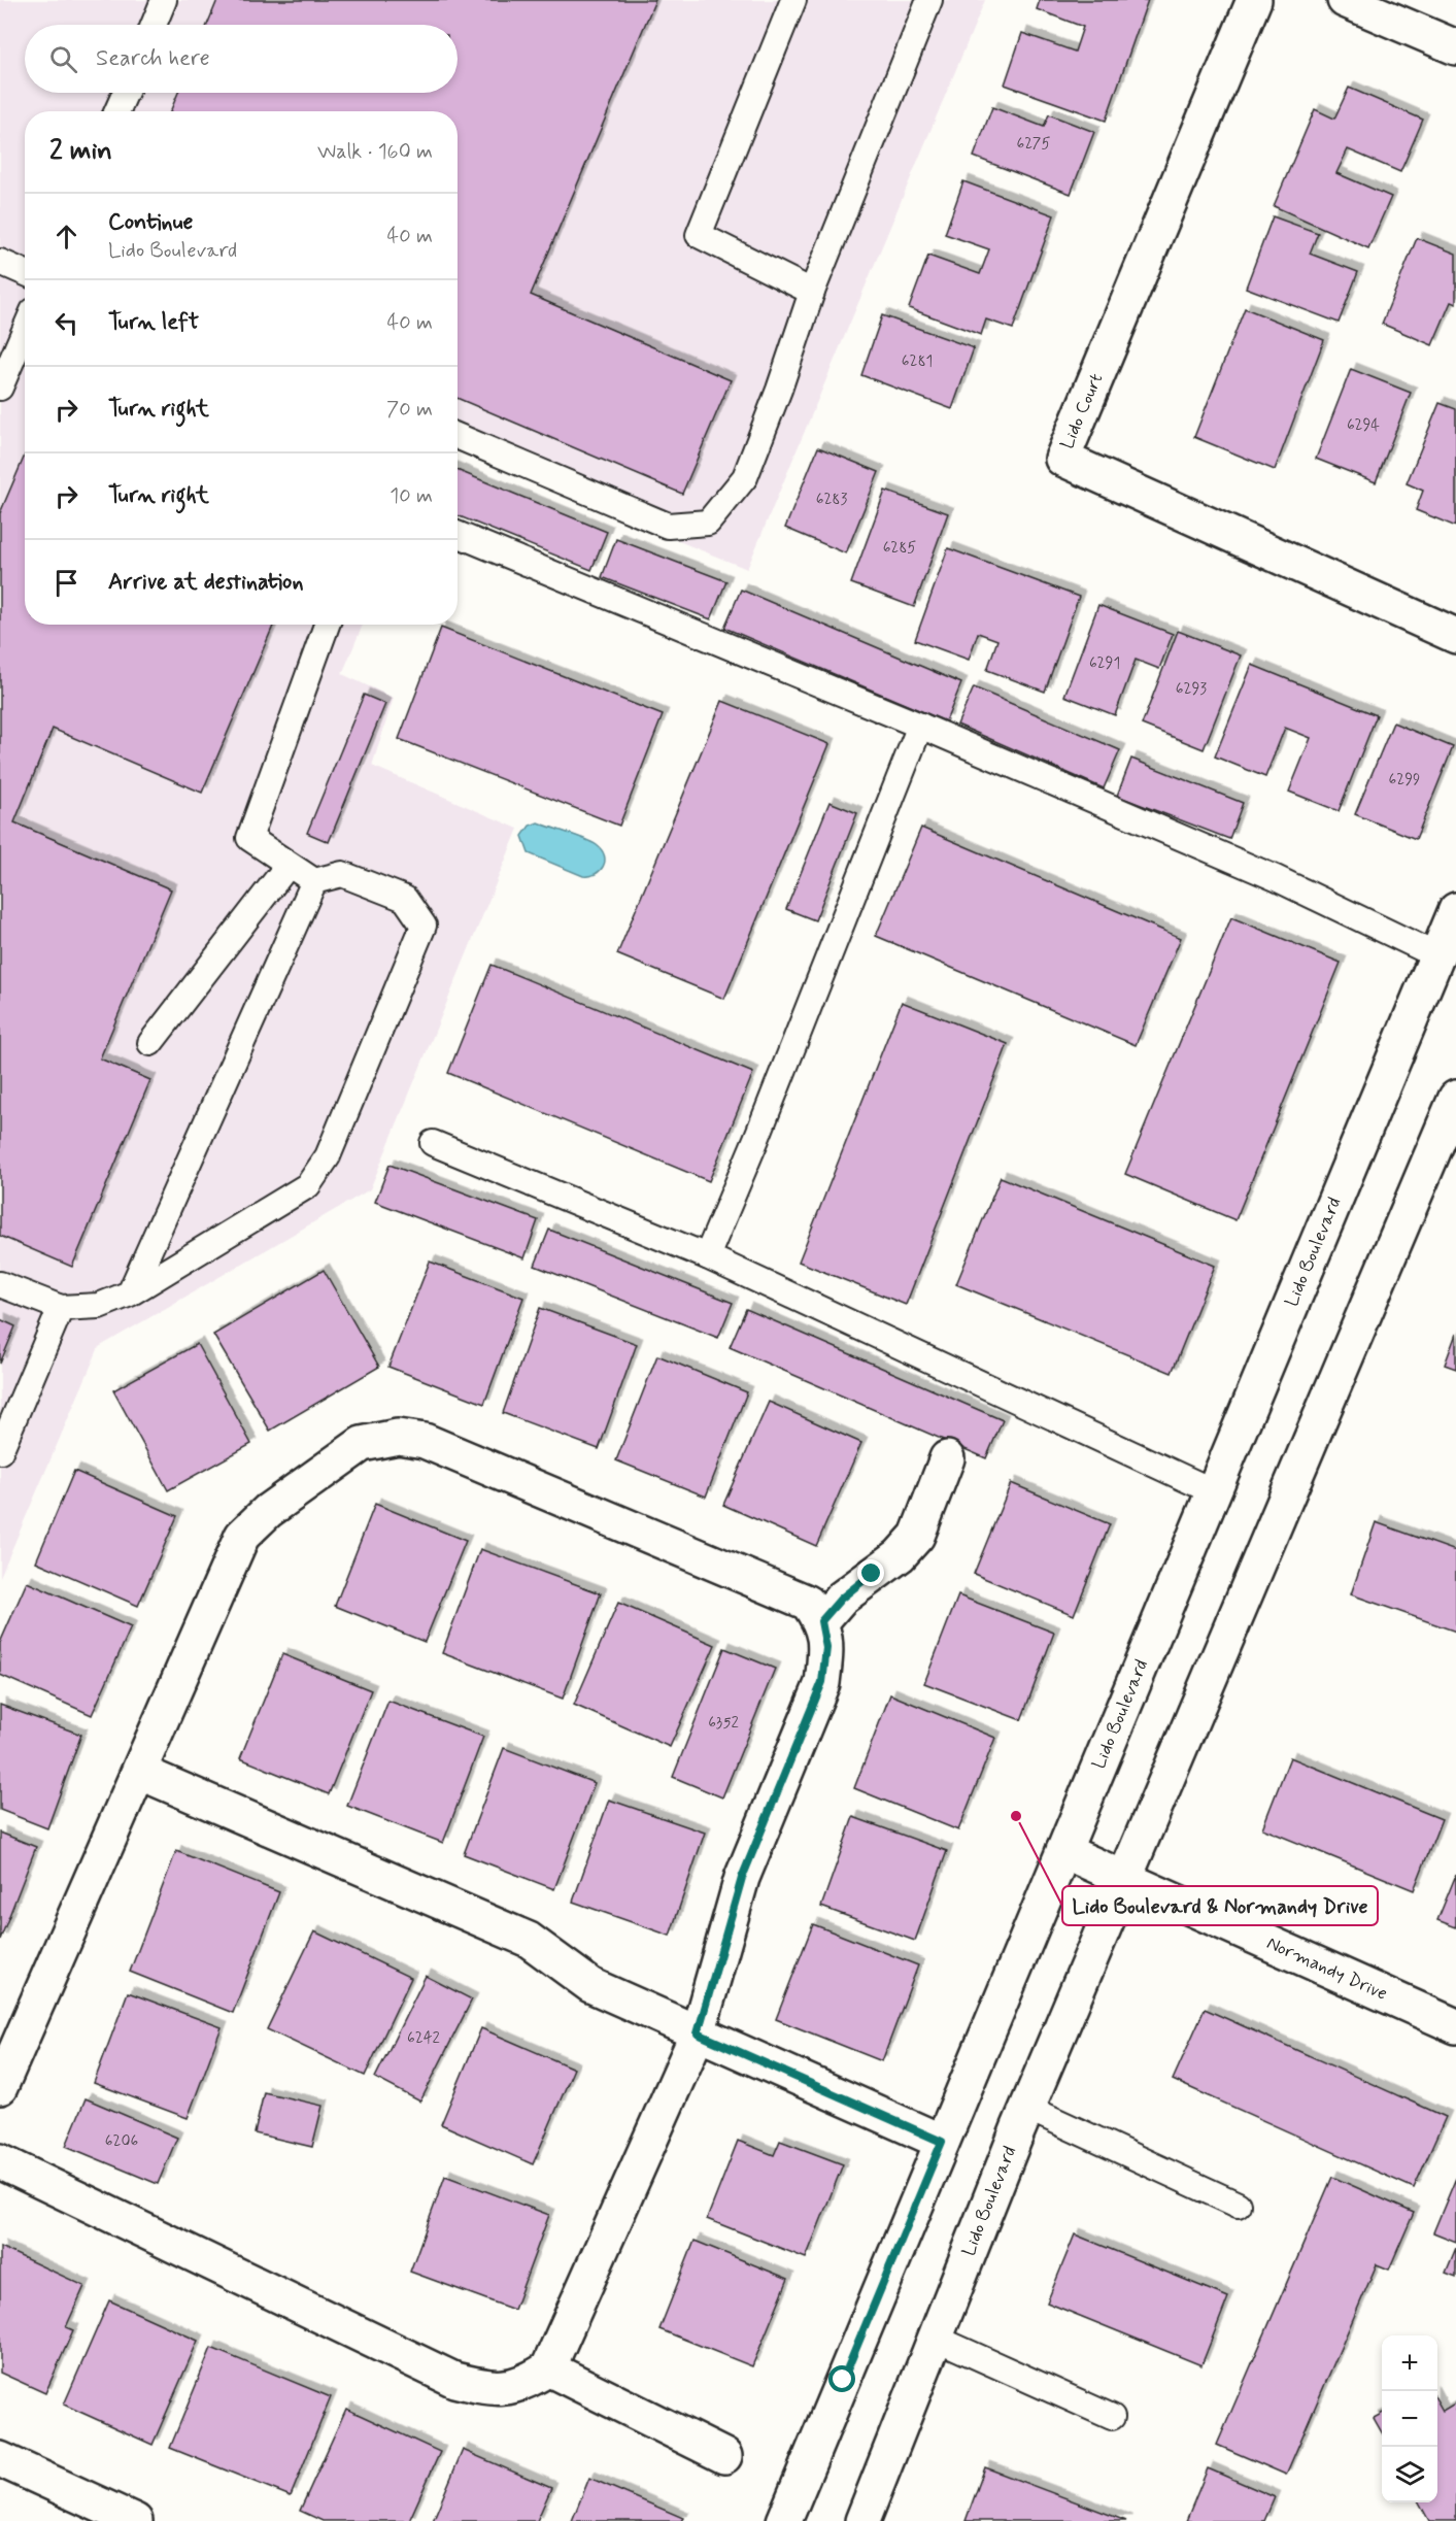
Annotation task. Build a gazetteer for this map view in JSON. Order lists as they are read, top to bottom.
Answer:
{
  "streets": {
    "street": ["Lido Court", "Lido Boulevard", "Normandy Drive"]
  },
  "crossings": [
    ["Lido Boulevard", "Normandy Drive"]
  ],
  "places": ["Lido Boulevard & Normandy Drive"],
  "house_numbers": [
    "6275",
    "6281",
    "6294",
    "6283",
    "6285",
    "6291",
    "6293",
    "6299",
    "6352",
    "6242",
    "6206"
  ],
  "page": {
    "search": "Search here",
    "heading": ["2 min", "Walk · 160 m"],
    "list": [
      ["Continue", "Lido Boulevard", "40 m"],
      ["Turn left", "40 m"],
      ["Turn right", "70 m"],
      ["Turn right", "10 m"],
      "Arrive at destination"
    ],
    "map_buttons": ["+", "−"]
  }
}
